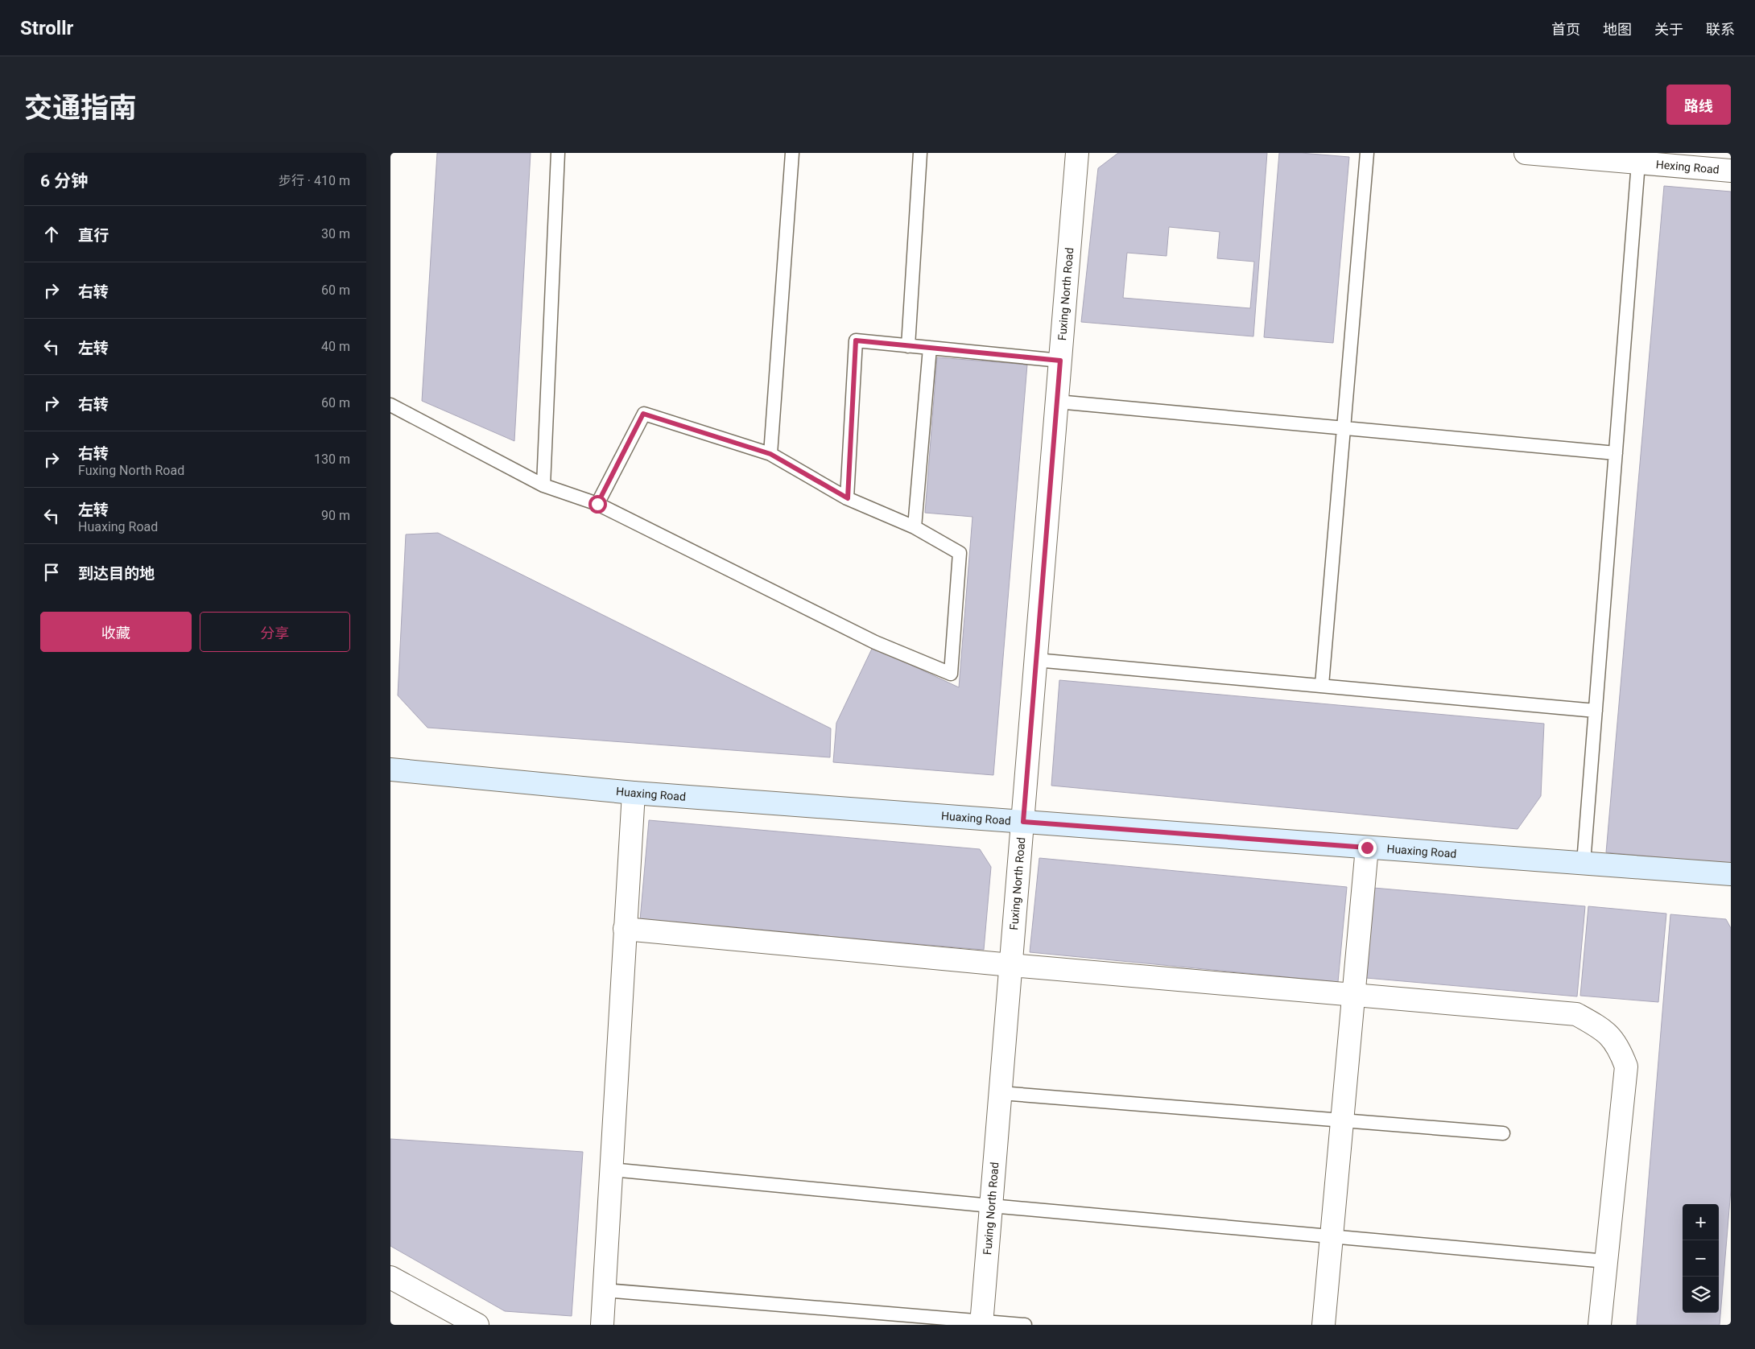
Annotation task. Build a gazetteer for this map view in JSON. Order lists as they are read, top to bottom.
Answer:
{
  "streets": {
    "main road": ["Huaxing Road"],
    "street": ["Hexing Road", "Fuxing North Road"]
  },
  "crossings": [
    ["Fuxing North Road", "Huaxing Road"]
  ],
  "page": {
    "header": "Strollr",
    "nav": [
      "首页",
      "地图",
      "关于",
      "联系"
    ],
    "title": "交通指南",
    "buttons": [
      "路线",
      ["收藏", "分享"]
    ],
    "heading": ["6 分钟", "步行 · 410 m"],
    "list": [
      ["直行", "30 m"],
      ["右转", "60 m"],
      ["左转", "40 m"],
      ["右转", "60 m"],
      ["右转", "Fuxing North Road", "130 m"],
      ["左转", "Huaxing Road", "90 m"],
      "到达目的地"
    ],
    "map_buttons": ["+", "−"]
  }
}
